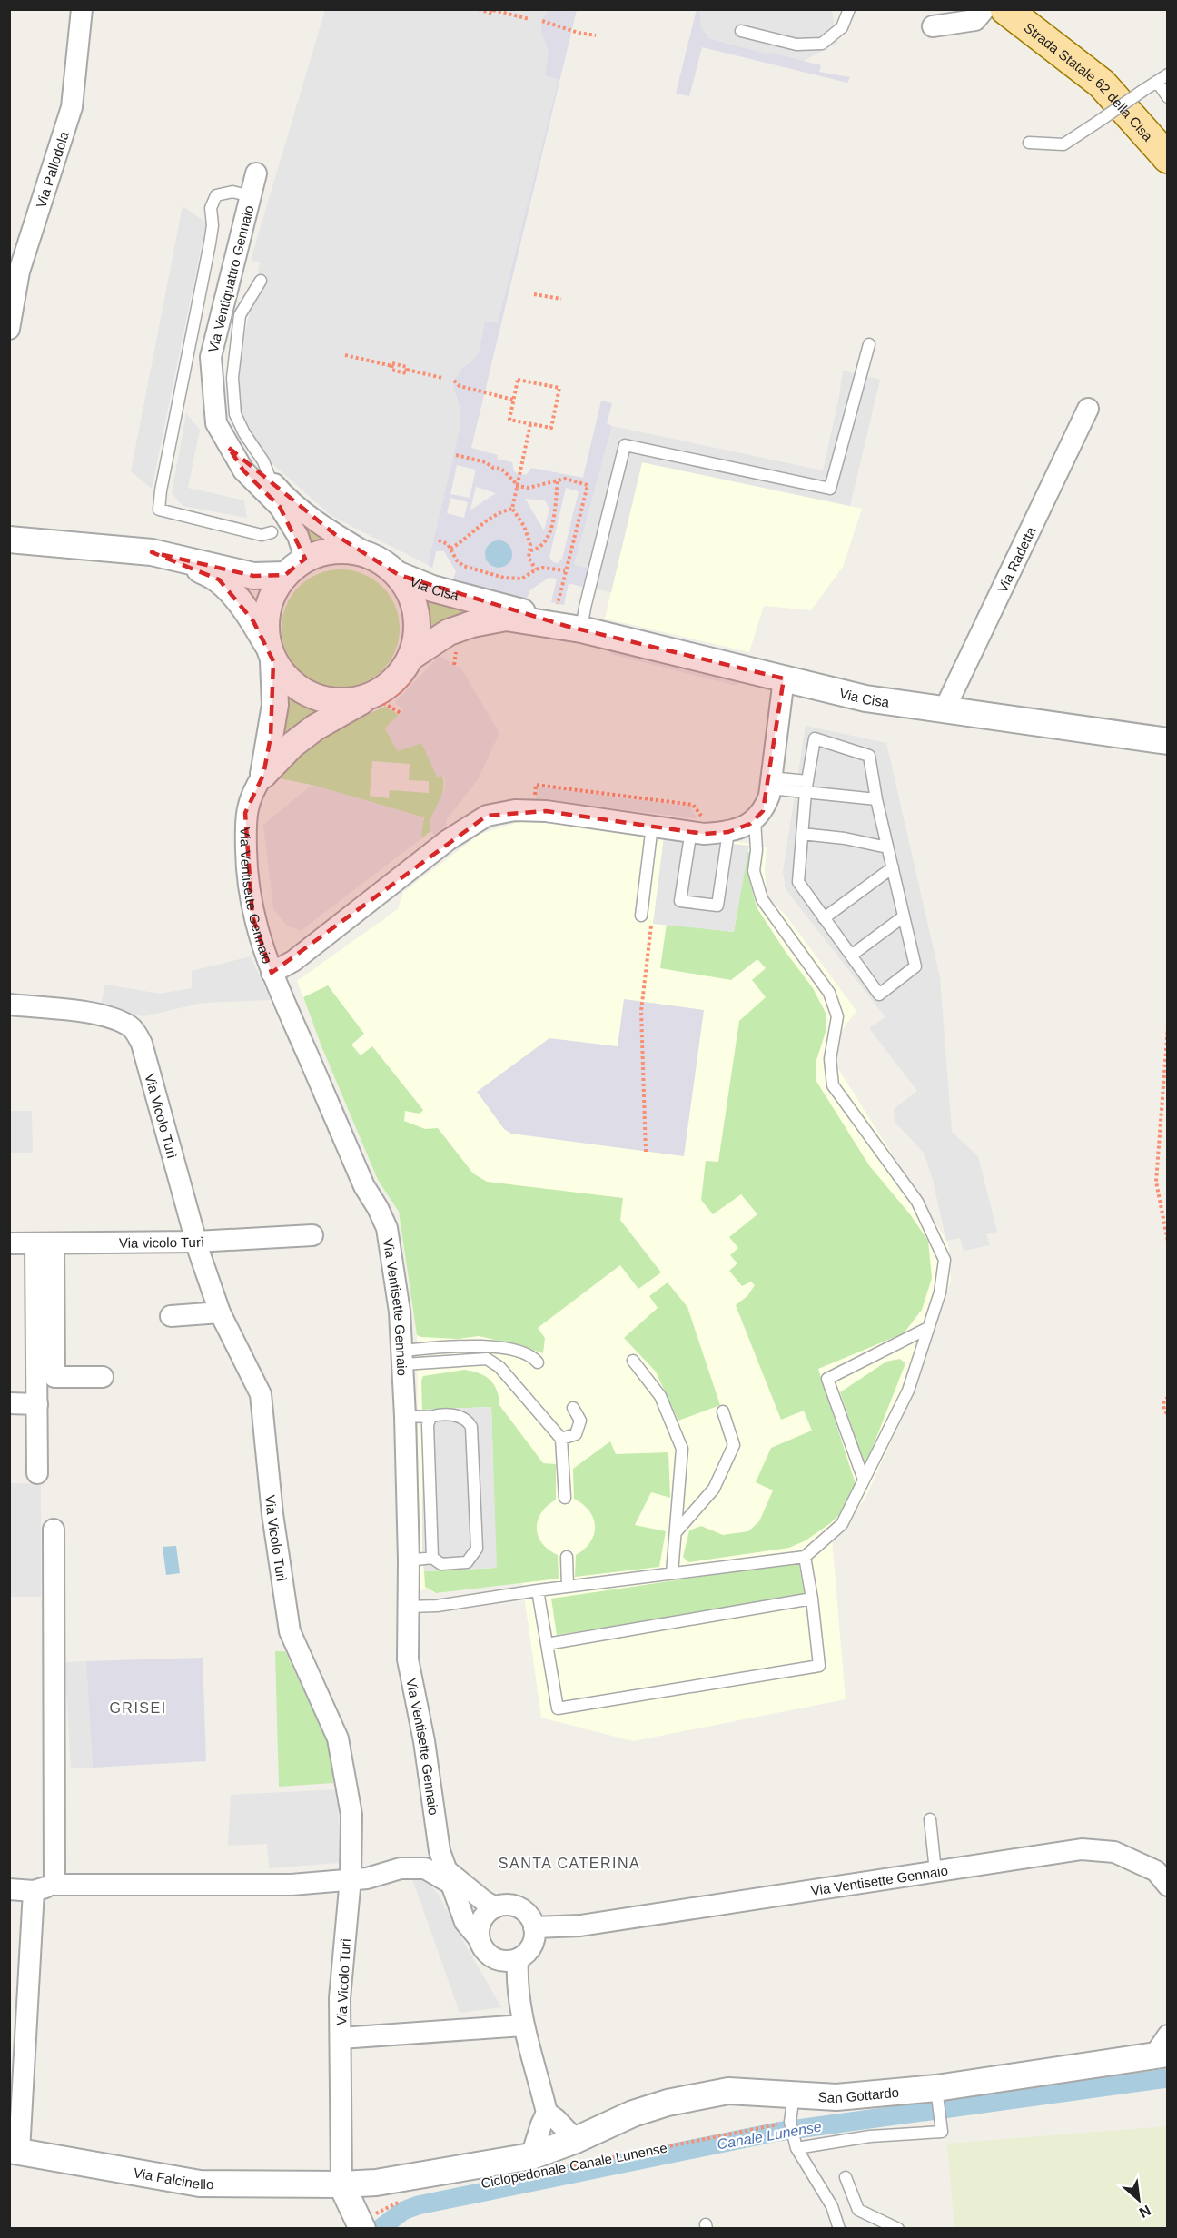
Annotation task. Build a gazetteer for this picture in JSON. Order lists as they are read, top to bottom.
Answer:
{
  "streets": {
    "main road": ["Strada Statale 62 della Cisa"],
    "street": [
      "Via Pallodola",
      "Via Ventiquattro Gennaio",
      "Via Radetta",
      "Via Cisa",
      "Via Ventisette Gennaio",
      "Via Vicolo Turì",
      "Via vicolo Turì",
      "San Gottardo",
      "Via Falcinello"
    ],
    "path": ["Ciclopedonale Canale Lunense"]
  },
  "crossings": [
    ["Via Ventiquattro Gennaio", "Via Cisa"],
    ["Via Ventiquattro Gennaio", "Via Ventisette Gennaio"],
    ["Via Radetta", "Via Cisa"],
    ["Via Cisa", "Via Ventisette Gennaio"],
    ["Via Vicolo Turì", "Via vicolo Turì"],
    ["Via Vicolo Turì", "Via Falcinello"],
    ["San Gottardo", "Ciclopedonale Canale Lunense"],
    ["San Gottardo", "Via Falcinello"],
    ["Ciclopedonale Canale Lunense", "Via Falcinello"]
  ],
  "districts": ["GRISEI", "SANTA CATERINA"],
  "water": ["Canale Lunense"],
  "north": "bottom right"
}
